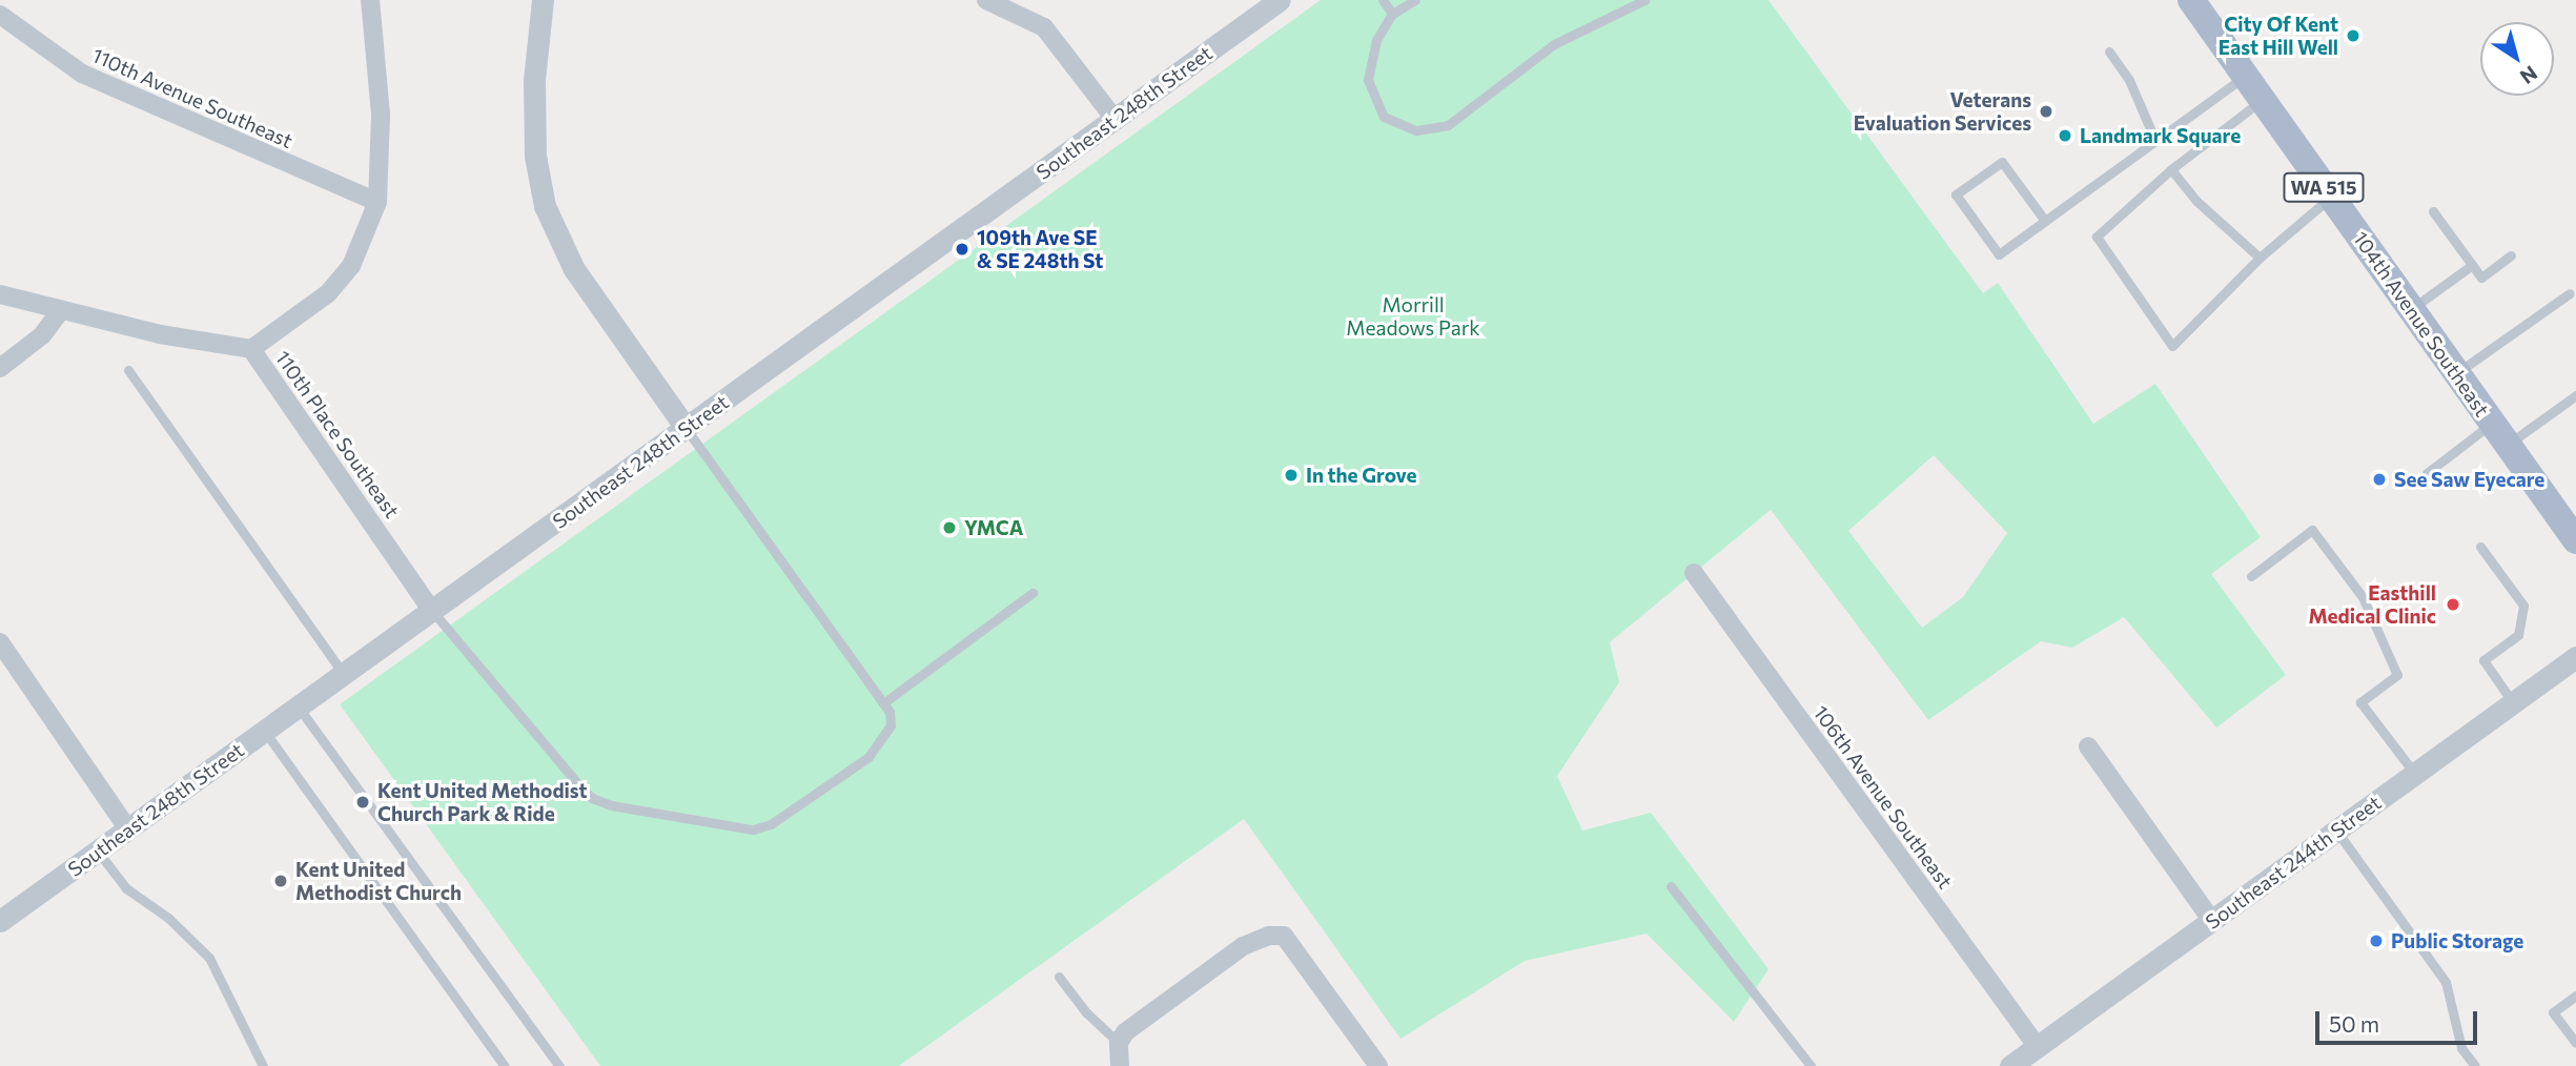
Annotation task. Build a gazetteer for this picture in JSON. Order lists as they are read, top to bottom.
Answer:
{
  "streets": {
    "main road": ["WA 515", "104th Avenue Southeast"],
    "street": [
      "110th Avenue Southeast",
      "Southeast 248th Street",
      "110th Place Southeast",
      "106th Avenue Southeast",
      "Southeast 244th Street"
    ]
  },
  "crossings": [
    ["Southeast 248th Street", "110th Place Southeast"],
    ["106th Avenue Southeast", "Southeast 244th Street"]
  ],
  "parks": ["Morrill Meadows Park"],
  "places": [
    "City Of Kent East Hill Well",
    "Veterans Evaluation Services",
    "Landmark Square",
    "109th Ave SE & SE 248th St",
    "In the Grove",
    "See Saw Eyecare",
    "YMCA",
    "Easthill Medical Clinic",
    "Kent United Methodist Church Park & Ride",
    "Kent United Methodist Church",
    "Public Storage"
  ],
  "scale_bar": "50 m",
  "north": "bottom right"
}
